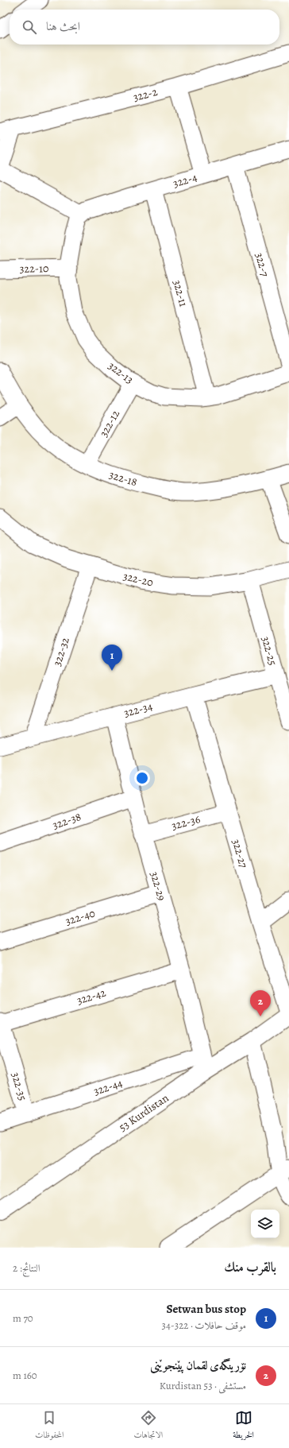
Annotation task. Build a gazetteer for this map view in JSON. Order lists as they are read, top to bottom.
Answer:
{
  "streets": {
    "main road": ["53 Kurdistan"],
    "street": [
      "322-2",
      "322-4",
      "322-7",
      "322-10",
      "322-11",
      "322-13",
      "322-12",
      "322-18",
      "322-20",
      "322-25",
      "322-32",
      "322-34",
      "322-38",
      "322-36",
      "322-27",
      "322-29",
      "322-40",
      "322-42",
      "322-35",
      "322-44"
    ]
  },
  "crossings": [
    ["322-4", "322-7"],
    ["322-4", "322-11"],
    ["322-4", "322-13"],
    ["322-10", "322-13"],
    ["322-11", "322-13"],
    ["322-13", "322-12"],
    ["322-12", "322-18"],
    ["322-20", "322-25"],
    ["322-20", "322-32"],
    ["322-25", "322-34"],
    ["322-32", "322-34"],
    ["322-34", "322-27"],
    ["322-34", "322-29"],
    ["322-38", "322-29"],
    ["322-36", "322-27"],
    ["322-36", "322-29"],
    ["322-29", "322-40"],
    ["322-29", "322-42"],
    ["322-29", "322-44"],
    ["322-29", "53 Kurdistan"],
    ["322-42", "322-35"],
    ["322-35", "322-44"],
    ["322-44", "53 Kurdistan"]
  ],
  "page": {
    "search": "ابحث هنا",
    "pins": ["1", "2"],
    "heading": ["بالقرب منك", "النتائج: 2"],
    "list": [
      {
        "mark": "1",
        "name": "Setwan bus stop",
        "note": "موقف حافلات · 322-34",
        "value": "70 m"
      },
      {
        "mark": "2",
        "name": "نۆرینگەی لقمان پێنجوێنی",
        "note": "مستشفى · 53 Kurdistan",
        "value": "160 m"
      }
    ],
    "nav": ["الخريطة", "الاتجاهات", "المحفوظات"]
  }
}
